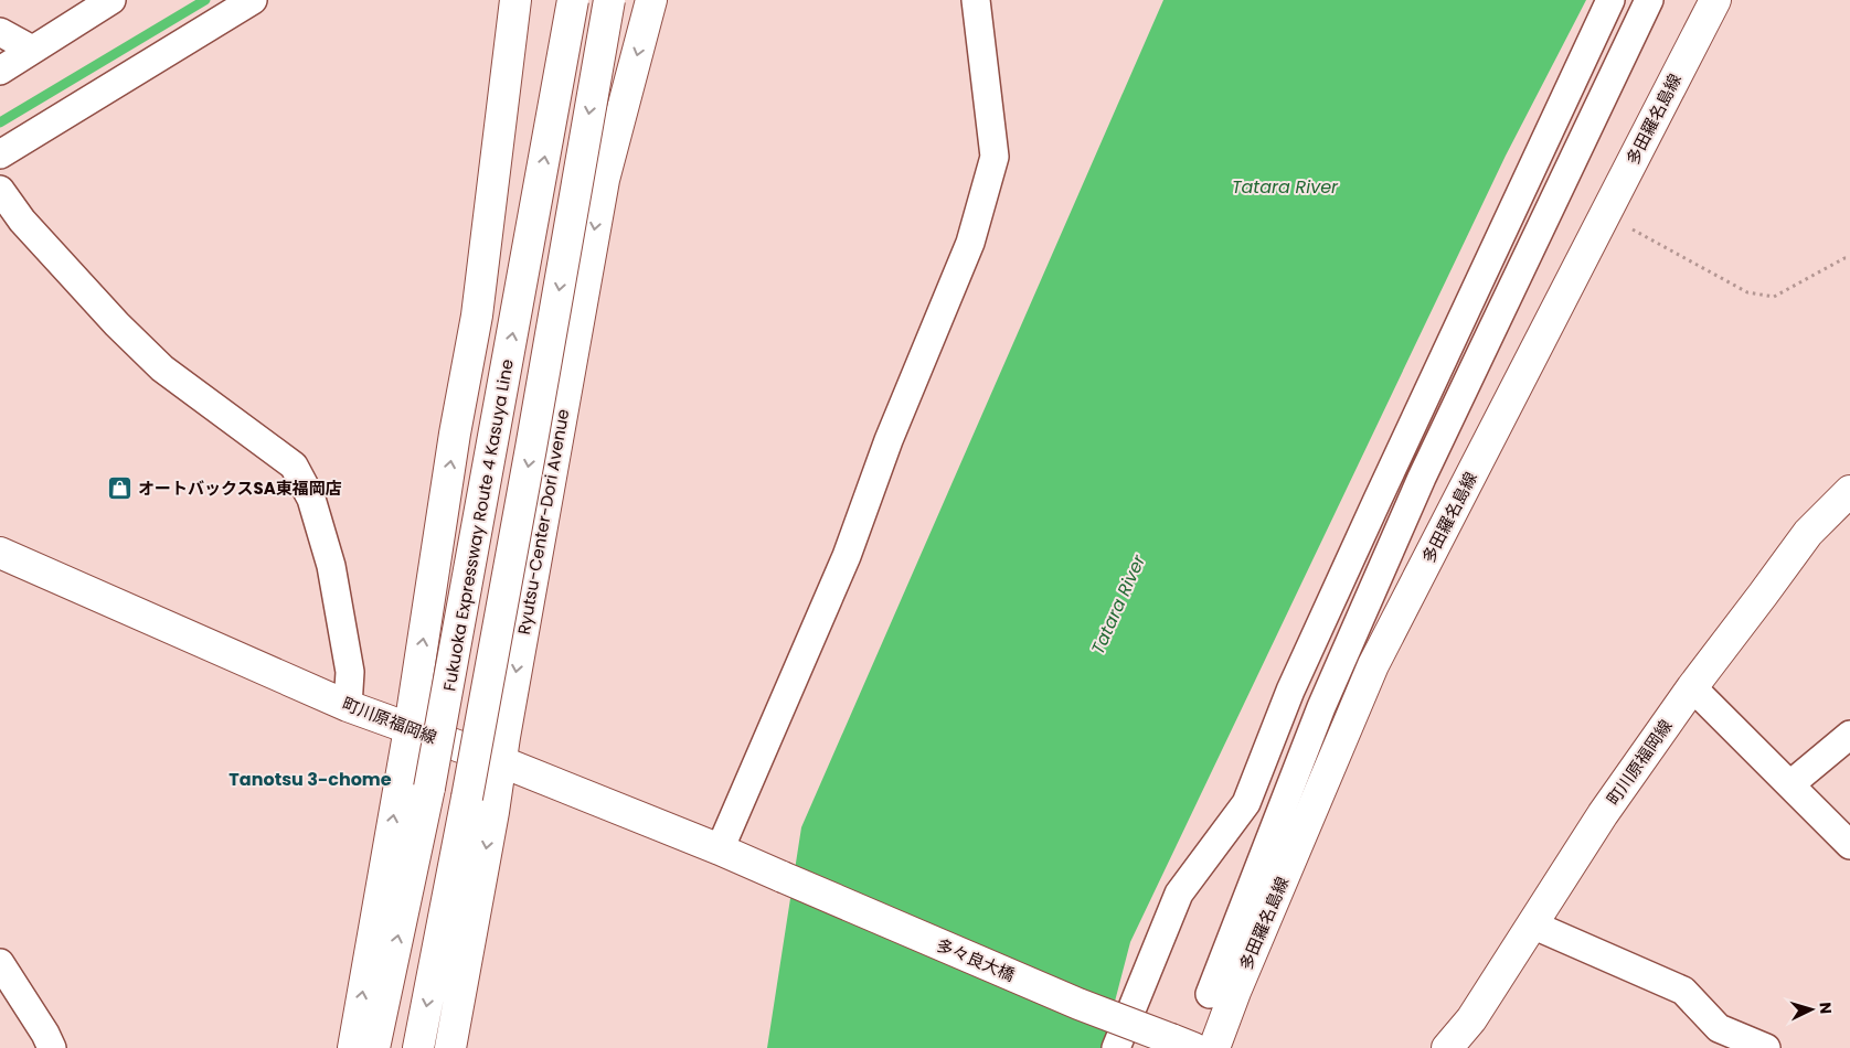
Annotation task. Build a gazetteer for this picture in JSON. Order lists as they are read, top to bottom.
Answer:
{
  "streets": {
    "main road": [
      "多田羅名島線",
      "Ryutsu-Center-Dori Avenue",
      "Fukuoka Expressway Route 4 Kasuya Line",
      "町川原福岡線",
      "多々良大橋"
    ]
  },
  "crossings": [
    ["Ryutsu-Center-Dori Avenue", "町川原福岡線"],
    ["町川原福岡線", "多々良大橋"]
  ],
  "districts": ["Tanotsu 3-chome"],
  "water": ["Tatara River"],
  "places": {
    "shop": ["オートバックスSA東福岡店"]
  },
  "north": "right"
}
